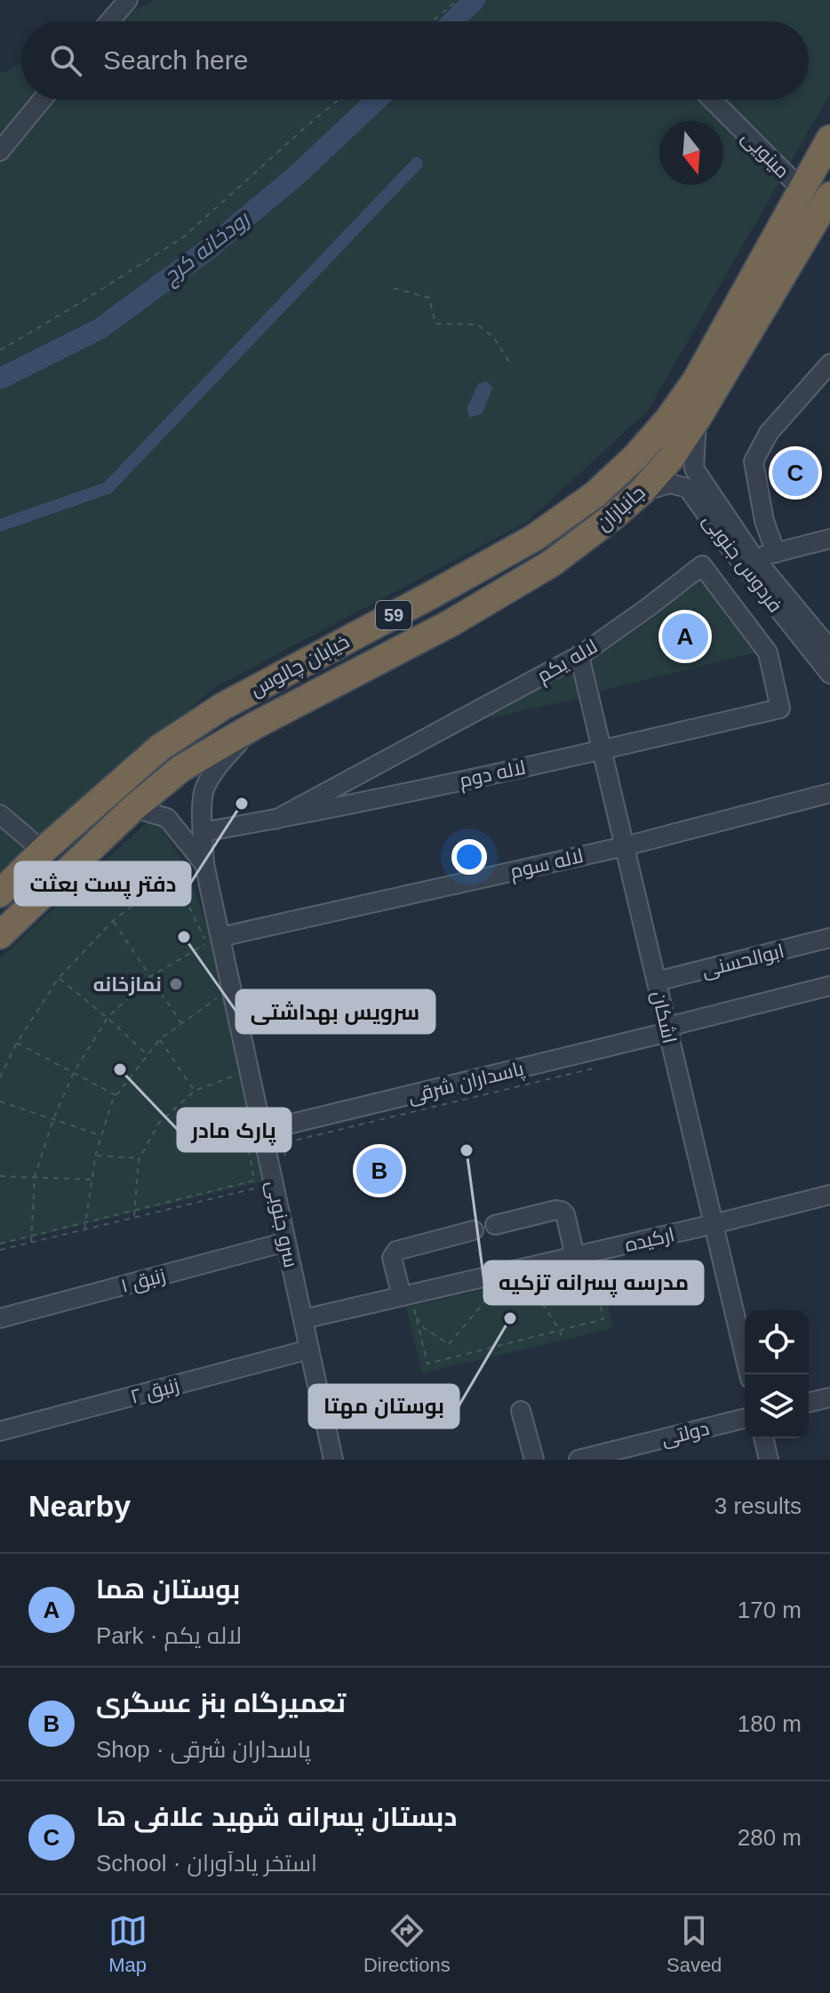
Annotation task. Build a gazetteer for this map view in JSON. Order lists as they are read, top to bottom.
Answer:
{
  "streets": {
    "highway": ["جانبازان", "59", "خیابان چالوس"],
    "street": [
      "مینویی",
      "فردوس جنوبی",
      "لاله یکم",
      "لاله دوم",
      "لاله سوم",
      "ابوالحسنی",
      "اشکان",
      "پاسداران شرقی",
      "سرو جنوبی",
      "ارکیده",
      "زنبق ۱",
      "زنبق ۲",
      "دولتی"
    ]
  },
  "crossings": [
    ["مینویی", "59"],
    ["مینویی", "خیابان چالوس"],
    ["جانبازان", "فردوس جنوبی"],
    ["جانبازان", "خیابان چالوس"],
    ["59", "خیابان چالوس"],
    ["لاله یکم", "لاله دوم"],
    ["لاله یکم", "اشکان"],
    ["خیابان چالوس", "سرو جنوبی"],
    ["لاله دوم", "اشکان"],
    ["لاله دوم", "سرو جنوبی"],
    ["لاله سوم", "اشکان"],
    ["لاله سوم", "سرو جنوبی"],
    ["ابوالحسنی", "اشکان"],
    ["اشکان", "پاسداران شرقی"],
    ["اشکان", "ارکیده"],
    ["پاسداران شرقی", "سرو جنوبی"],
    ["سرو جنوبی", "ارکیده"],
    ["سرو جنوبی", "زنبق ۱"],
    ["سرو جنوبی", "زنبق ۲"]
  ],
  "water": ["رودخانه کرج"],
  "places": [
    "دفتر پست بعثت",
    "سرویس بهداشتی",
    "نمازخانه",
    "پارک مادر",
    "مدرسه پسرانه تزکیه",
    "بوستان مهتا"
  ],
  "north": "bottom",
  "page": {
    "search": "Search here",
    "pins": ["C", "A", "B"],
    "heading": ["Nearby", "3 results"],
    "list": [
      {
        "mark": "A",
        "name": "بوستان هما",
        "note": "Park · لاله یکم",
        "value": "170 m"
      },
      {
        "mark": "B",
        "name": "تعمیرگاه بنز عسگری",
        "note": "Shop · پاسداران شرقی",
        "value": "180 m"
      },
      {
        "mark": "C",
        "name": "دبستان پسرانه شهید علافی ها",
        "note": "School · استخر یادآوران",
        "value": "280 m"
      }
    ],
    "nav": ["Map", "Directions", "Saved"]
  }
}
